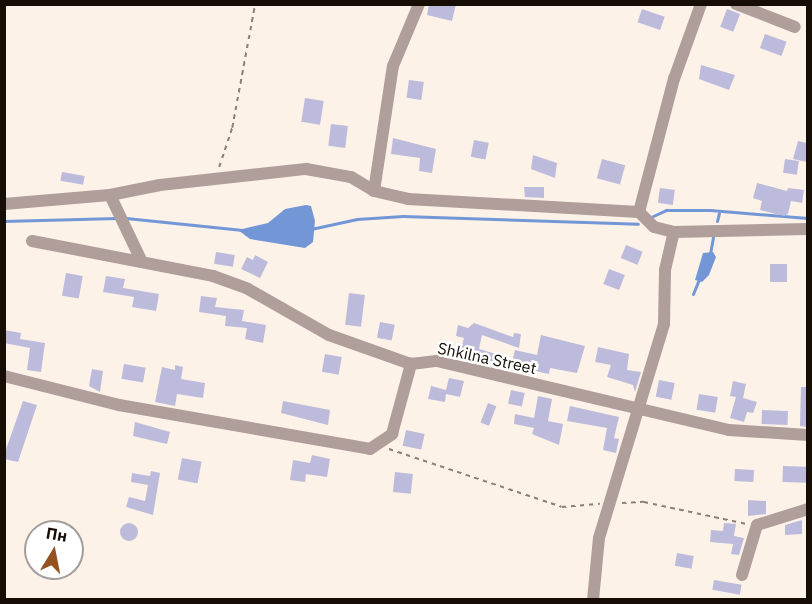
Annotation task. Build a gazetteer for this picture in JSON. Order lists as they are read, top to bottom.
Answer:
{
  "streets": {
    "street": ["Shkilna Street"]
  },
  "north": "top"
}
